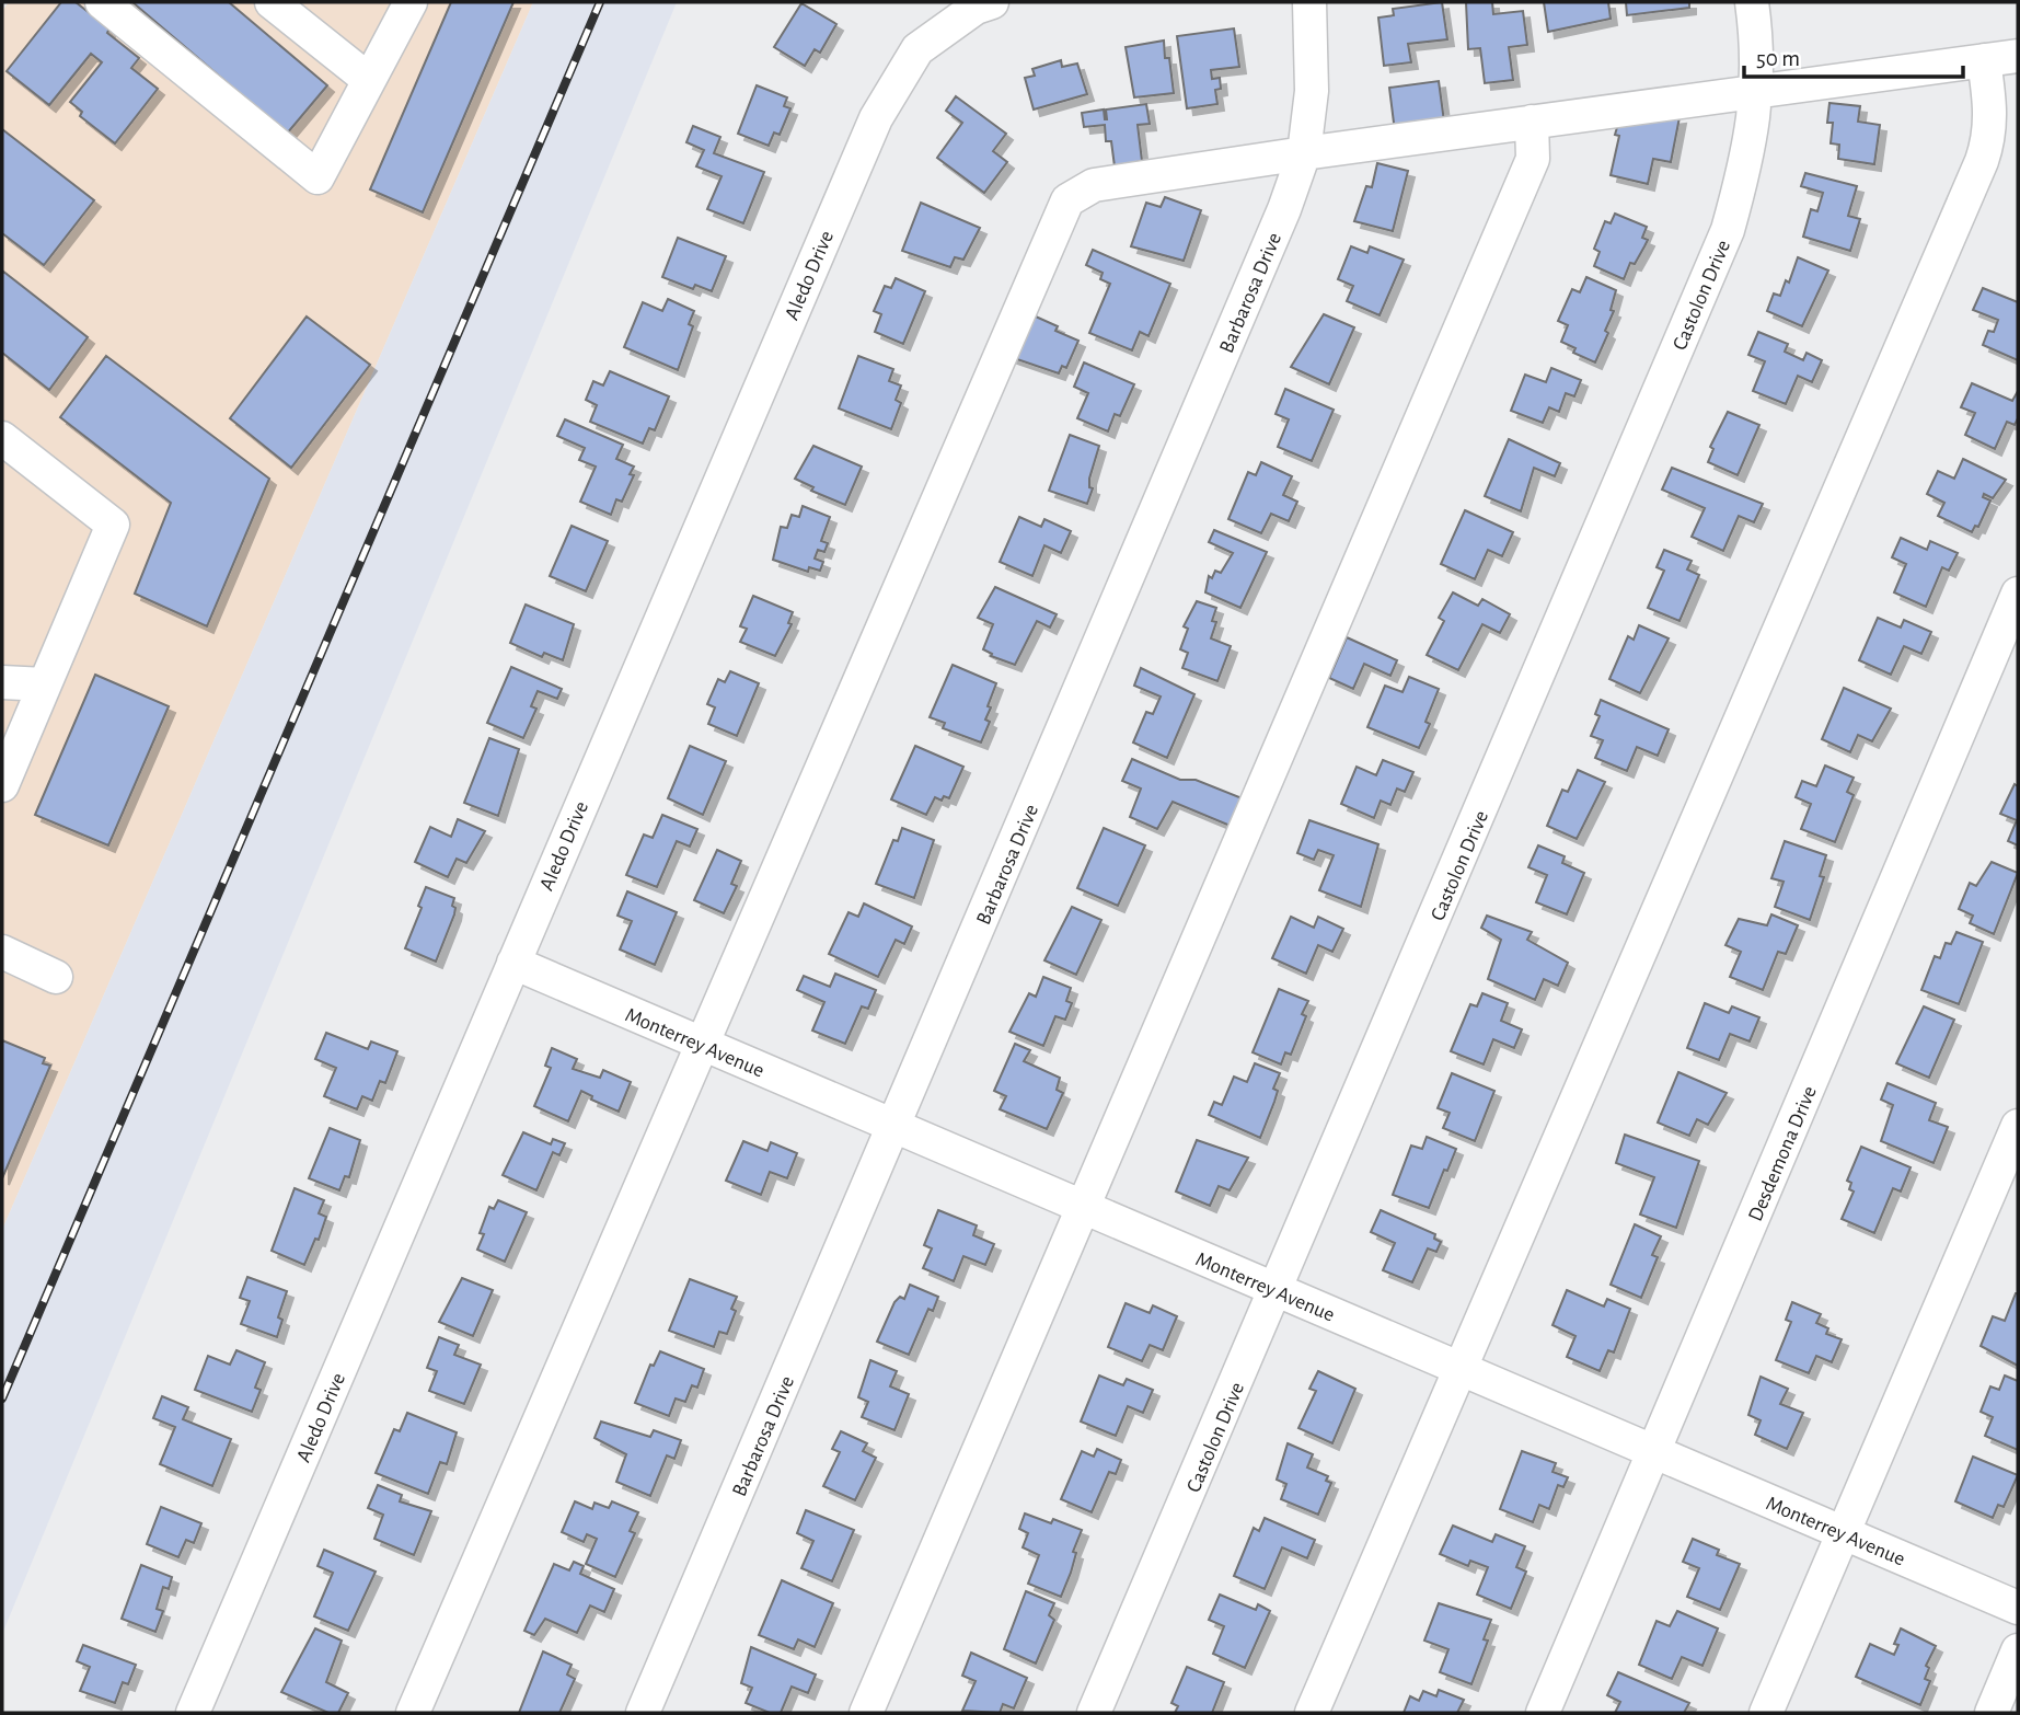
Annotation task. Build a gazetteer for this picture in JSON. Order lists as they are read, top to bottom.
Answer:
{
  "streets": {
    "street": [
      "Aledo Drive",
      "Barbarosa Drive",
      "Castolon Drive",
      "Monterrey Avenue",
      "Desdemona Drive"
    ]
  },
  "crossings": [
    ["Aledo Drive", "Monterrey Avenue"],
    ["Barbarosa Drive", "Monterrey Avenue"],
    ["Castolon Drive", "Monterrey Avenue"],
    ["Monterrey Avenue", "Desdemona Drive"]
  ],
  "scale_bar": "50 m"
}
